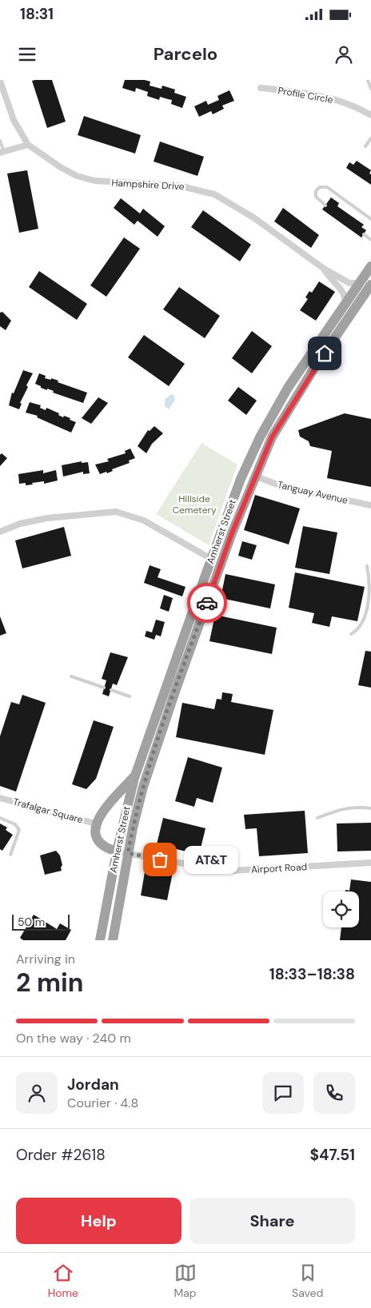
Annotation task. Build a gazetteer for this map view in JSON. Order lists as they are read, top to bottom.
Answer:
{
  "streets": {
    "highway": ["Amherst Street"],
    "street": [
      "Profile Circle",
      "Hampshire Drive",
      "Tanguay Avenue",
      "Trafalgar Square",
      "Airport Road"
    ]
  },
  "crossings": [
    ["Hampshire Drive", "Amherst Street"],
    ["Tanguay Avenue", "Amherst Street"],
    ["Amherst Street", "Airport Road"]
  ],
  "parks": ["Hillside Cemetery"],
  "places": ["AT&T"],
  "scale_bar": "50 m",
  "page": {
    "status": "18:31",
    "header": "Parcelo",
    "bubble": "AT&T",
    "scale": "50 m",
    "heading": ["2 min", "Arriving in", "18:33–18:38"],
    "panel": [
      "Jordan",
      "Courier · 4.8",
      "Order #2618",
      "$47.51"
    ],
    "bar": "On the way · 240 m",
    "buttons": ["Help", "Share"],
    "tabs": ["Home", "Map", "Saved"]
  }
}
